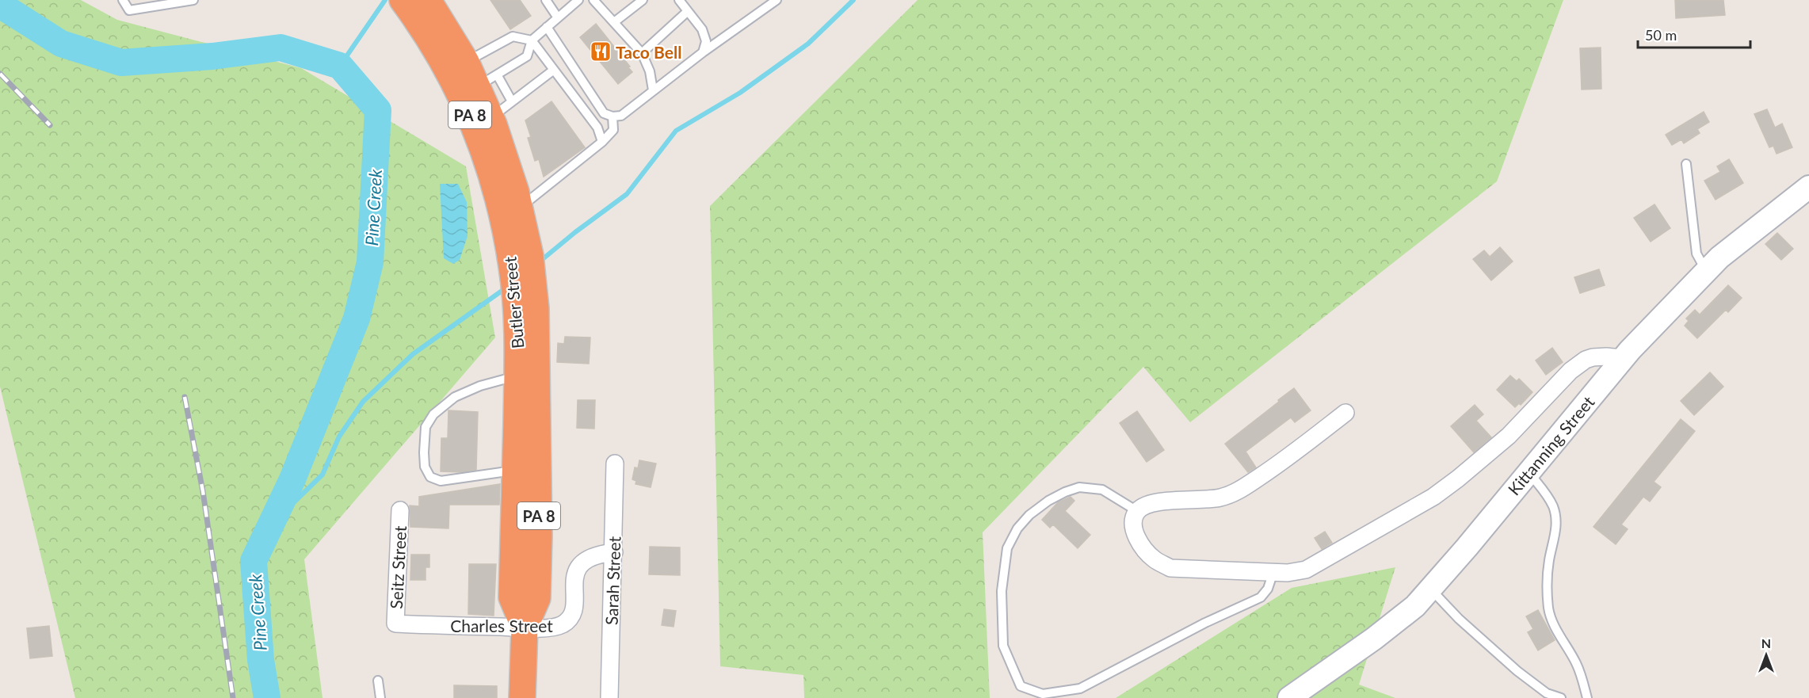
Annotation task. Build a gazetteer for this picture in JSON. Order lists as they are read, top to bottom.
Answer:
{
  "streets": {
    "highway": ["PA 8", "Butler Street"],
    "street": [
      "Kittanning Street",
      "Seitz Street",
      "Sarah Street",
      "Charles Street"
    ]
  },
  "crossings": [
    ["Butler Street", "Charles Street"],
    ["Seitz Street", "Charles Street"],
    ["Sarah Street", "Charles Street"]
  ],
  "water": ["Pine Creek"],
  "places": {
    "restaurant": ["Taco Bell"]
  },
  "scale_bar": "50 m",
  "north": "top"
}
